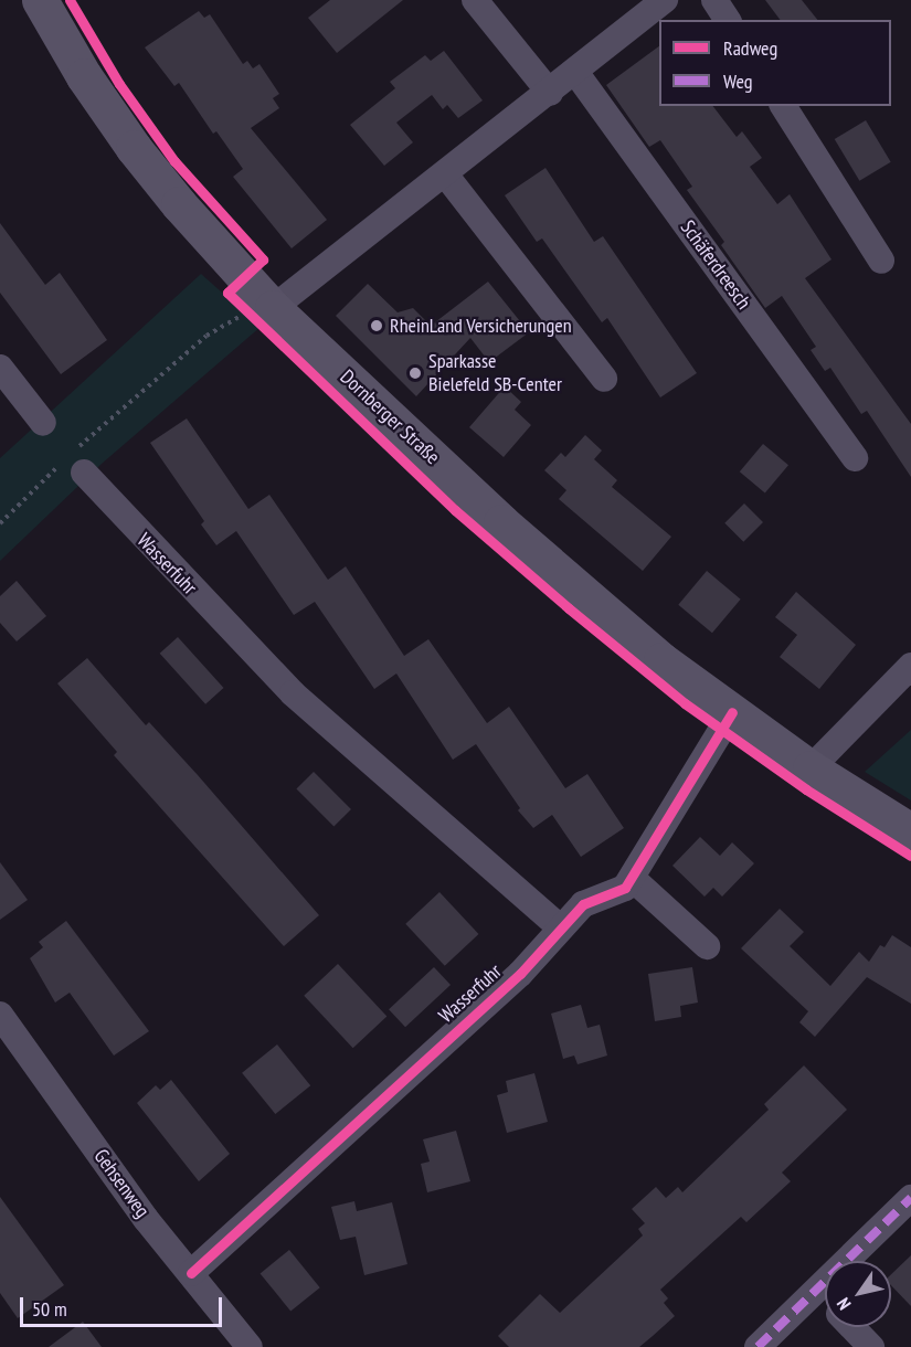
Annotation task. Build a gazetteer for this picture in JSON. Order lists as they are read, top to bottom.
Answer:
{
  "streets": {
    "main road": ["Dornberger Straße"],
    "street": ["Schäferdreesch", "Wasserfuhr", "Gehsenweg"]
  },
  "crossings": [
    ["Dornberger Straße", "Wasserfuhr"],
    ["Wasserfuhr", "Gehsenweg"]
  ],
  "places": ["RheinLand Versicherungen", "Sparkasse Bielefeld SB-Center"],
  "legend": ["Radweg", "Weg"],
  "scale_bar": "50 m",
  "north": "bottom left"
}
